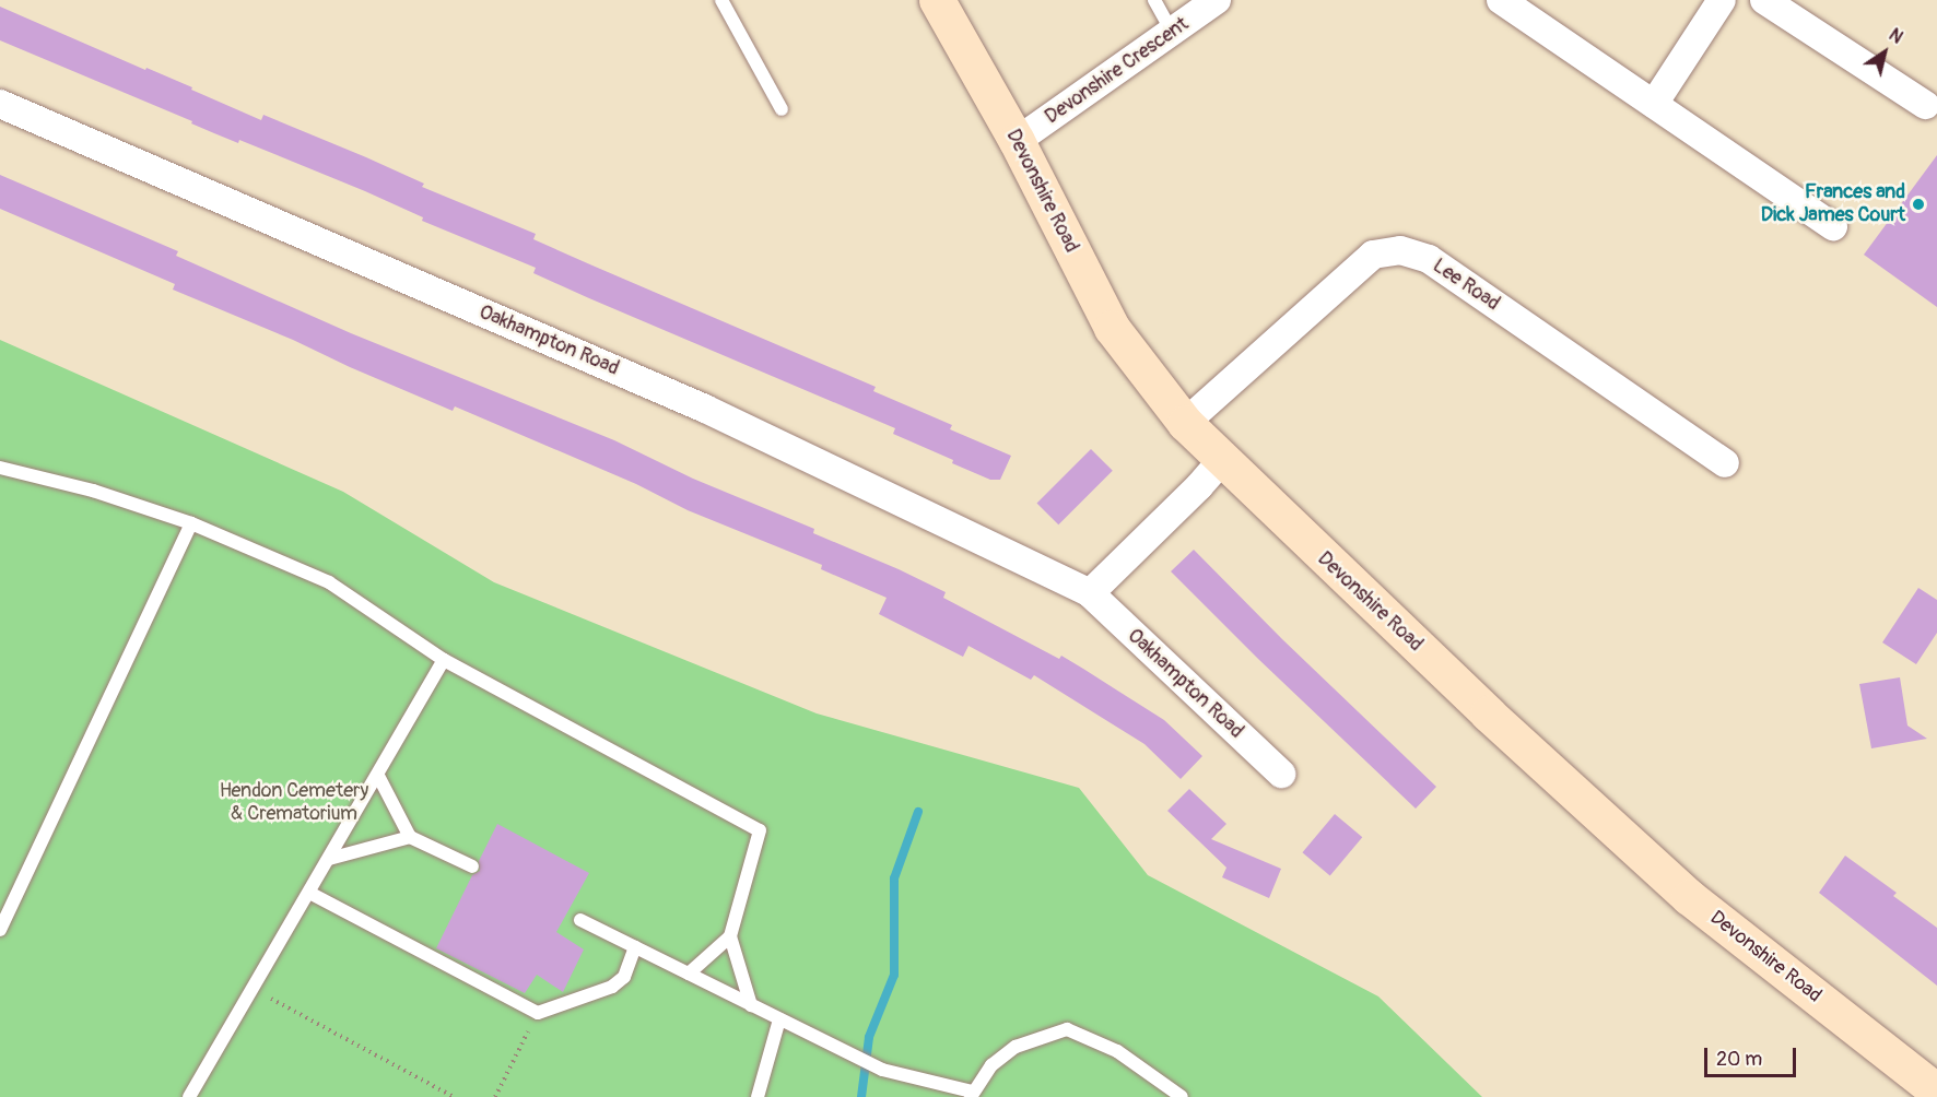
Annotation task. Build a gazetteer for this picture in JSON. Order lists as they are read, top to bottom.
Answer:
{
  "streets": {
    "street": [
      "Devonshire Crescent",
      "Devonshire Road",
      "Lee Road",
      "Oakhampton Road"
    ]
  },
  "crossings": [
    ["Devonshire Crescent", "Devonshire Road"],
    ["Devonshire Road", "Lee Road"]
  ],
  "parks": ["Hendon Cemetery & Crematorium"],
  "places": ["Frances and Dick James Court"],
  "scale_bar": "20 m",
  "north": "top right"
}
